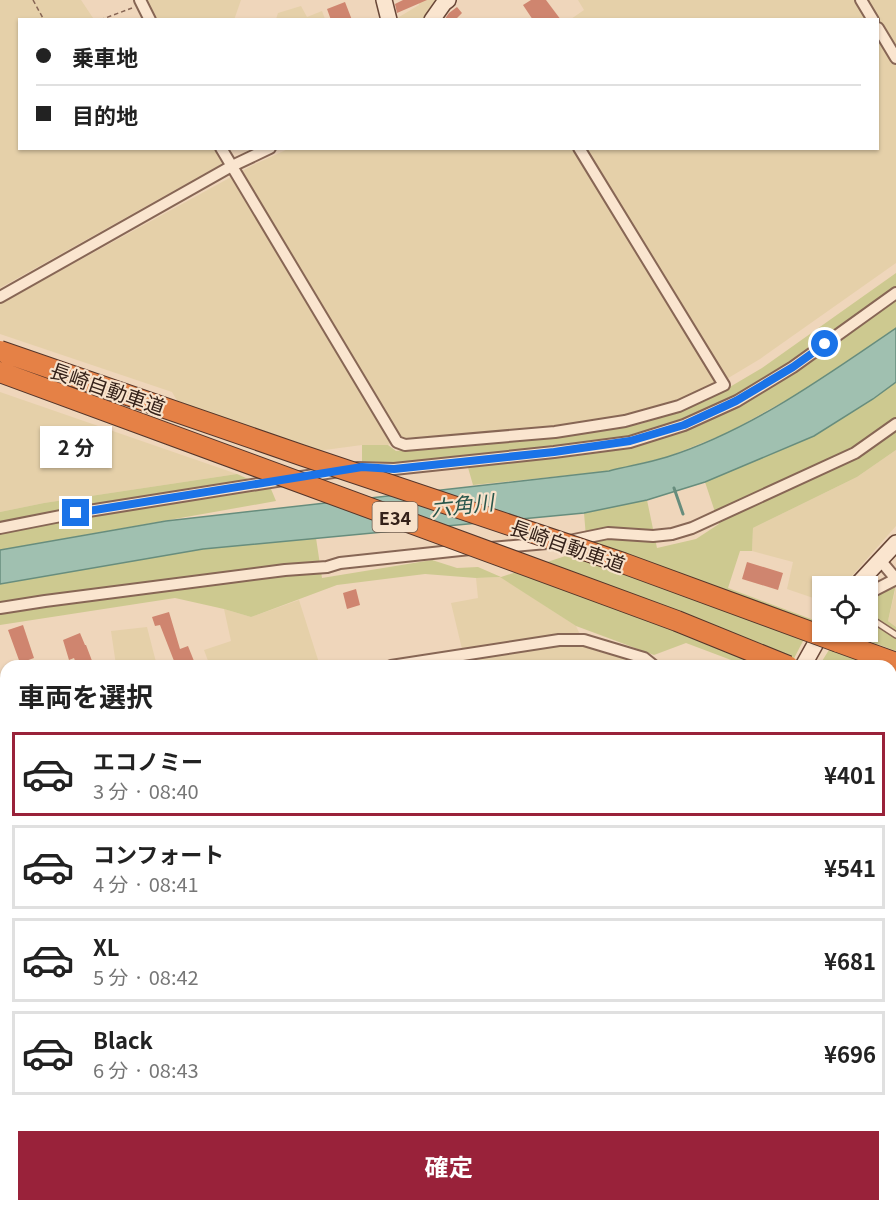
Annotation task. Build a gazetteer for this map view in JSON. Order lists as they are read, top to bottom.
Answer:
{
  "streets": {
    "highway": ["長崎自動車道", "E34"]
  },
  "water": ["六角川"],
  "page": {
    "banner": ["乗車地", "目的地"],
    "bubble": "2 分",
    "heading": "車両を選択",
    "list": [
      {
        "name": "エコノミー",
        "note": "3 分 · 08:40",
        "value": "¥401"
      },
      {
        "name": "コンフォート",
        "note": "4 分 · 08:41",
        "value": "¥541"
      },
      {
        "name": "XL",
        "note": "5 分 · 08:42",
        "value": "¥681"
      },
      {
        "name": "Black",
        "note": "6 分 · 08:43",
        "value": "¥696"
      }
    ],
    "buttons": "確定"
  }
}
